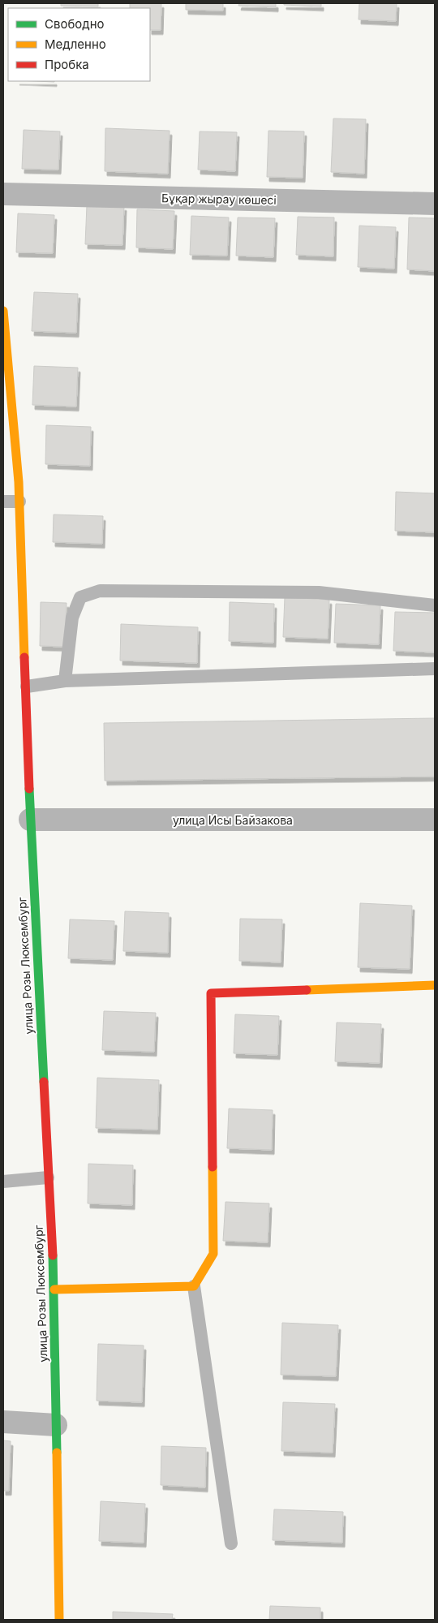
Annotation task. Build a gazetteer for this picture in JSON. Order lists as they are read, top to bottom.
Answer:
{
  "streets": {
    "street": ["Бұқар жырау көшесі", "улица Исы Байзакова", "улица Розы Люксембург"]
  },
  "crossings": [
    ["улица Исы Байзакова", "улица Розы Люксембург"]
  ],
  "legend": ["Свободно", "Медленно", "Пробка"]
}
